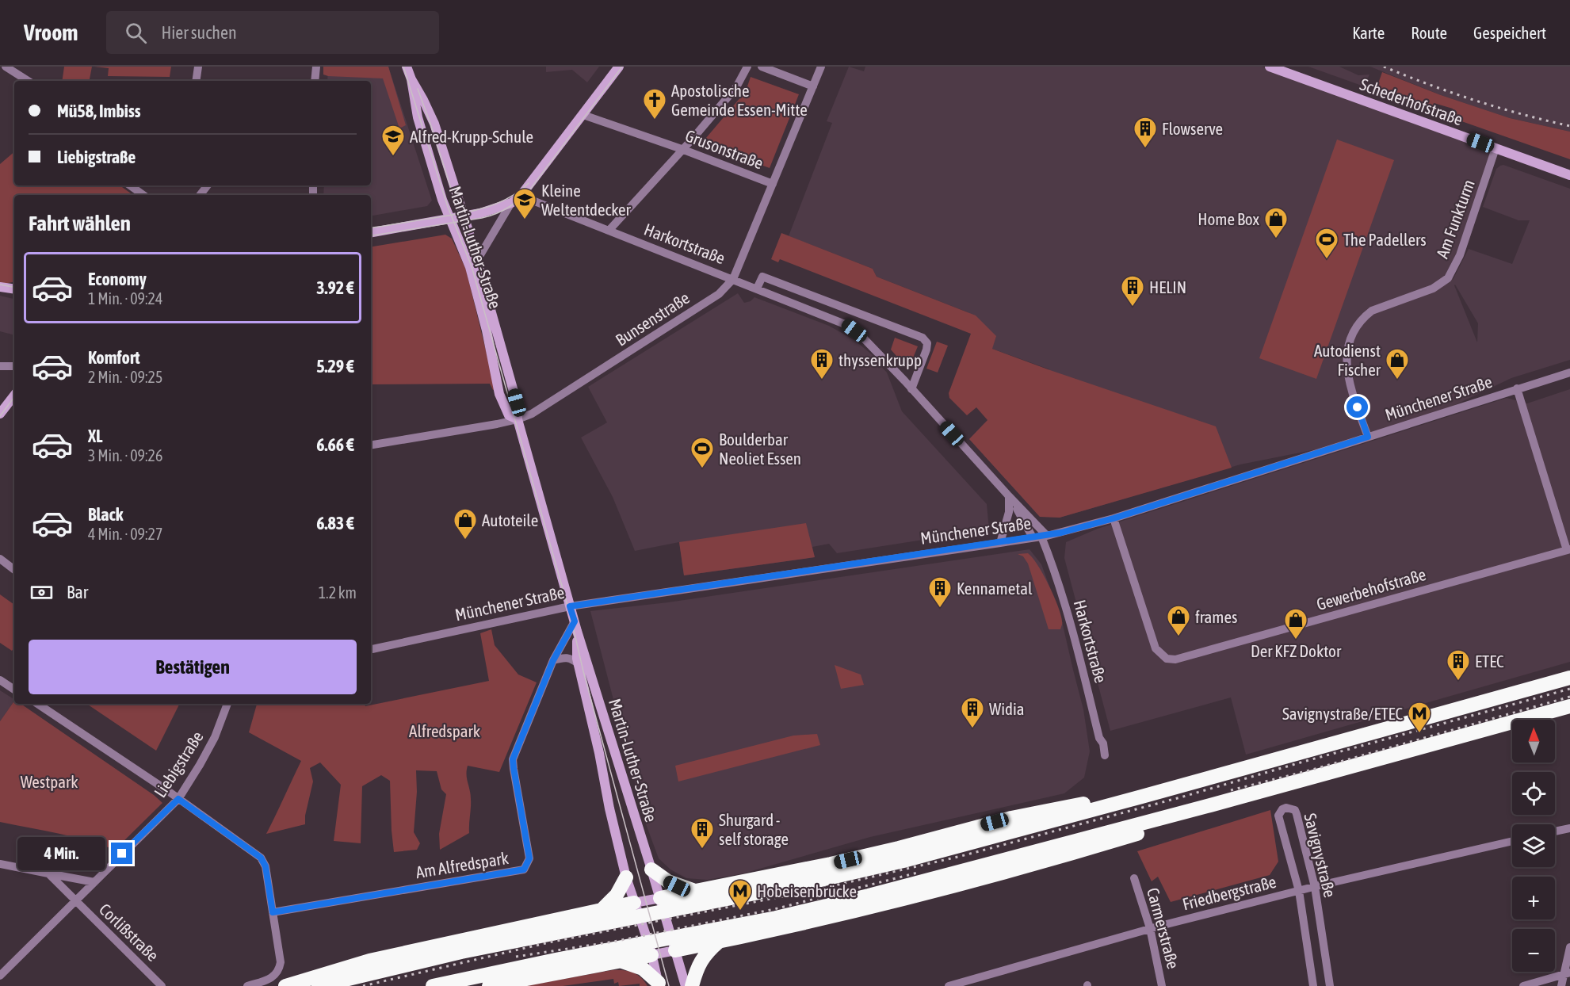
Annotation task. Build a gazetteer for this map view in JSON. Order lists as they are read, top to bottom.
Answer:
{
  "streets": {
    "main road": ["Schederhofstraße", "Martin-Luther-Straße"],
    "street": [
      "Grusonstraße",
      "Am Funkturm",
      "Harkortstraße",
      "Bunsenstraße",
      "Münchener Straße",
      "Gewerbehofstraße",
      "Liebigstraße",
      "Savignystraße",
      "Am Alfredspark",
      "Friedbergstraße",
      "Carmerstraße",
      "Corlißstraße"
    ]
  },
  "crossings": [
    ["Schederhofstraße", "Am Funkturm"],
    ["Grusonstraße", "Bunsenstraße"],
    ["Am Funkturm", "Münchener Straße"],
    ["Harkortstraße", "Bunsenstraße"],
    ["Harkortstraße", "Münchener Straße"],
    ["Martin-Luther-Straße", "Bunsenstraße"],
    ["Martin-Luther-Straße", "Münchener Straße"],
    ["Martin-Luther-Straße", "Am Alfredspark"],
    ["Münchener Straße", "Gewerbehofstraße"],
    ["Liebigstraße", "Corlißstraße"],
    ["Savignystraße", "Friedbergstraße"],
    ["Friedbergstraße", "Carmerstraße"]
  ],
  "parks": ["Alfredspark", "Westpark"],
  "places": {
    "church": ["Apostolische Gemeinde Essen-Mitte"],
    "building": [
      "Flowserve",
      "HELIN",
      "thyssenkrupp",
      "Kennametal",
      "ETEC",
      "Widia",
      "Shurgard - self storage"
    ],
    "school or university": ["Alfred-Krupp-Schule", "Kleine Weltentdecker"],
    "shop": [
      "Home Box",
      "Autodienst Fischer",
      "Autoteile",
      "frames",
      "Der KFZ Doktor"
    ],
    "sports": ["The Padellers", "Boulderbar Neoliet Essen"],
    "metro station": ["Savignystraße/ETEC", "Hobeisenbrücke"]
  },
  "north": "top",
  "page": {
    "header": "Vroom",
    "search": "Hier suchen",
    "nav": ["Karte", "Route", "Gespeichert"],
    "banner": ["Mü58, Imbiss", "Liebigstraße"],
    "heading": "Fahrt wählen",
    "list": [
      {
        "name": "Economy",
        "note": "1 Min. · 09:24",
        "value": "3.92 €"
      },
      {
        "name": "Komfort",
        "note": "2 Min. · 09:25",
        "value": "5.29 €"
      },
      {
        "name": "XL",
        "note": "3 Min. · 09:26",
        "value": "6.66 €"
      },
      {
        "name": "Black",
        "note": "4 Min. · 09:27",
        "value": "6.83 €"
      }
    ],
    "pay": ["Bar", "1.2 km"],
    "buttons": "Bestätigen",
    "map_buttons": ["+", "−"],
    "bubble": "4 Min."
  }
}
